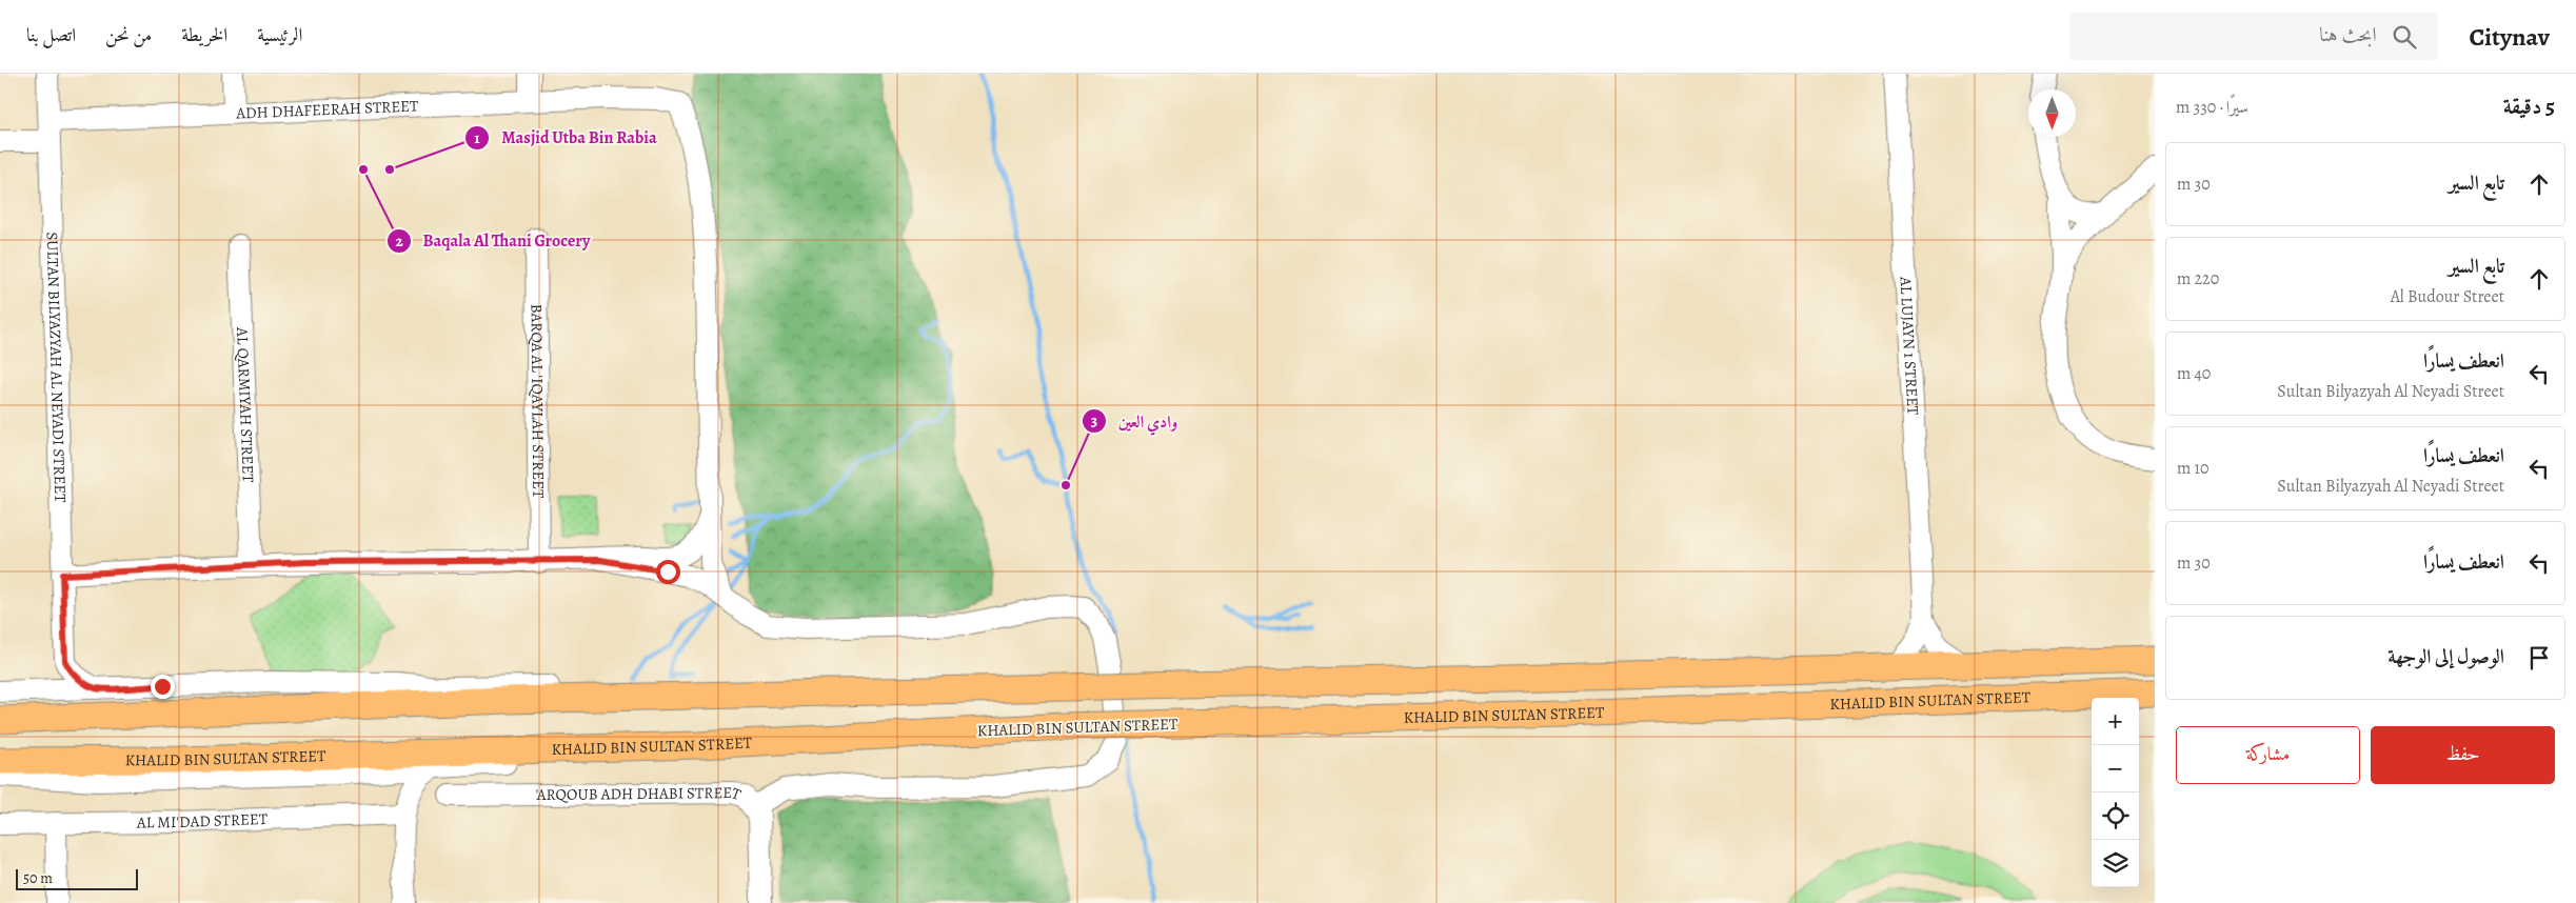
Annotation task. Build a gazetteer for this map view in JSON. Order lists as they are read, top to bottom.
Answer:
{
  "streets": {
    "main road": ["KHALID BIN SULTAN STREET"],
    "street": [
      "ADH DHAFEERAH STREET",
      "AL LUJAYN 1 STREET",
      "SULTAN BILYAZYAH AL NEYADI STREET",
      "BARQA AL 'IQAYLAH STREET",
      "AL QARMIYAH STREET",
      "'ARQOUB ADH DHABI STREET",
      "AL MI'DAD STREET"
    ]
  },
  "crossings": [
    ["ADH DHAFEERAH STREET", "SULTAN BILYAZYAH AL NEYADI STREET"]
  ],
  "places": ["Baqala Al Thani Grocery", "Masjid Utba Bin Rabia", "وادي العين"],
  "scale_bar": "50 m",
  "north": "bottom",
  "page": {
    "header": "Citynav",
    "search": "ابحث هنا",
    "nav": [
      "الرئيسية",
      "الخريطة",
      "من نحن",
      "اتصل بنا"
    ],
    "heading": ["5 دقيقة", "سيرًا · 330 m"],
    "list": [
      ["تابع السير", "30 m"],
      ["تابع السير", "Al Budour Street", "220 m"],
      ["انعطف يسارًا", "Sultan Bilyazyah Al Neyadi Street", "40 m"],
      ["انعطف يسارًا", "Sultan Bilyazyah Al Neyadi Street", "10 m"],
      ["انعطف يسارًا", "30 m"],
      "الوصول إلى الوجهة"
    ],
    "map_buttons": ["+", "−"],
    "buttons": ["حفظ", "مشاركة"],
    "scale": "50 m"
  }
}
